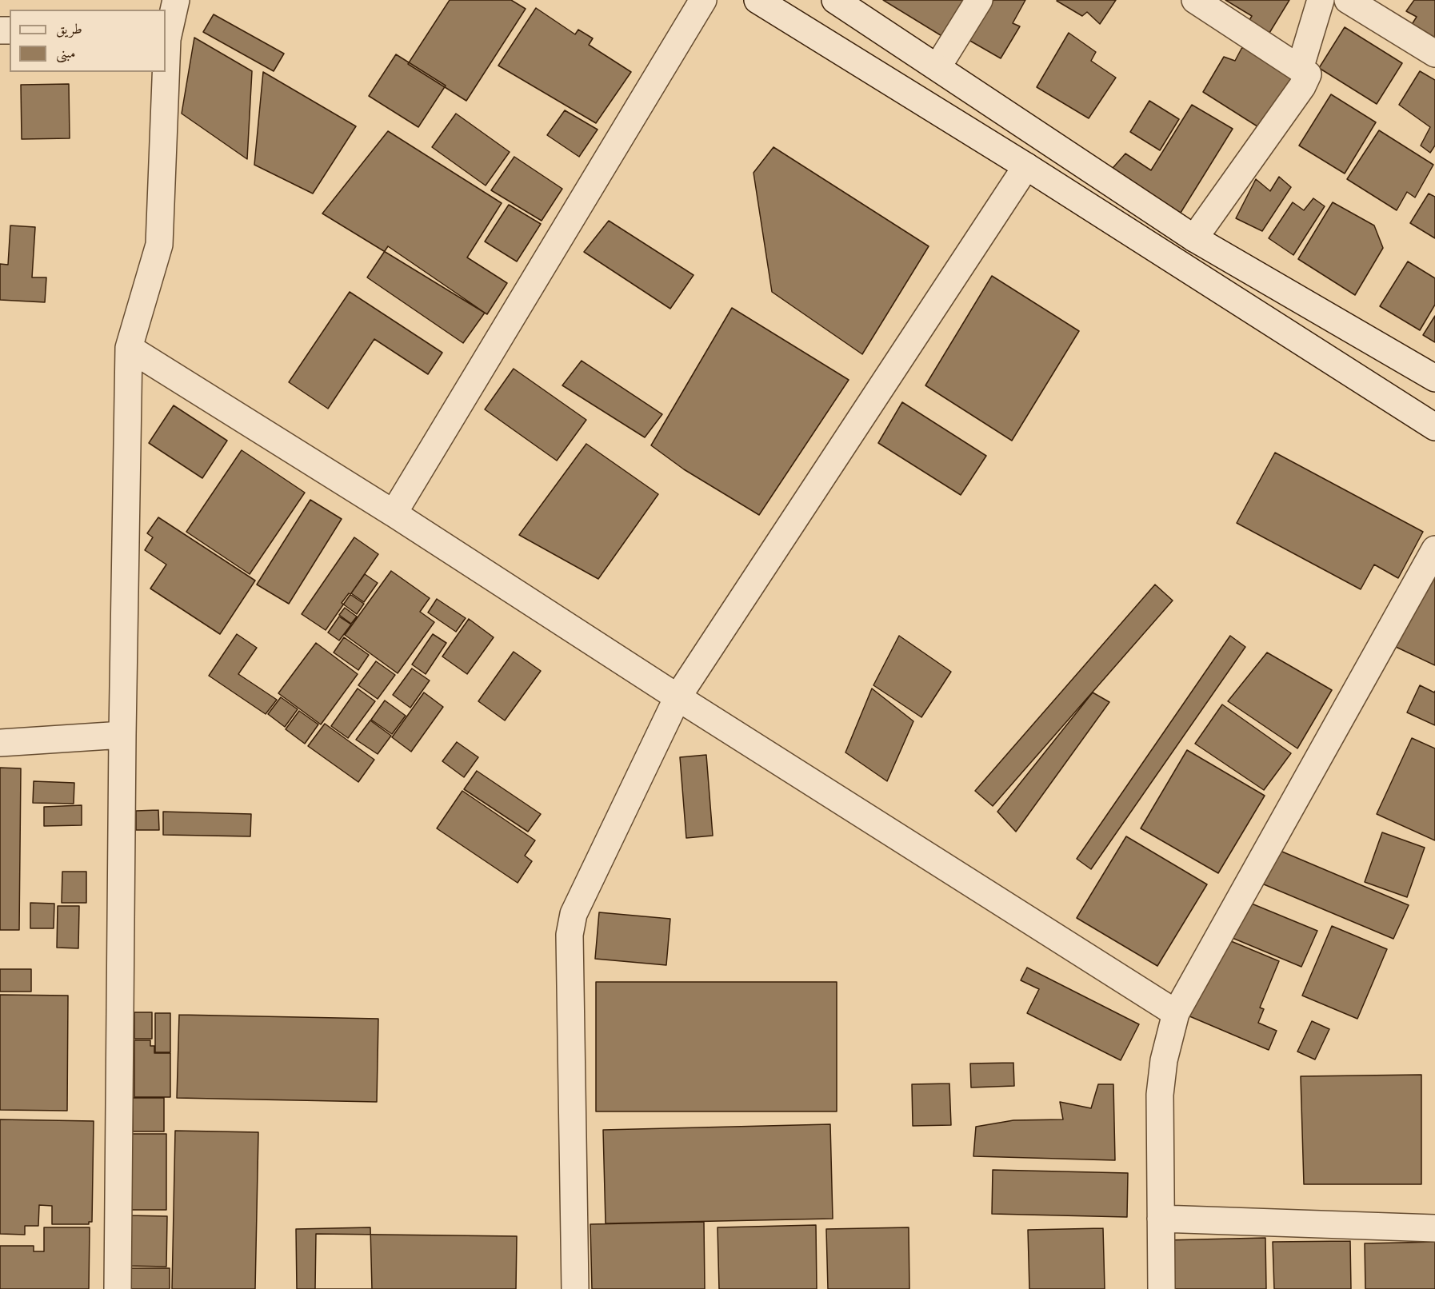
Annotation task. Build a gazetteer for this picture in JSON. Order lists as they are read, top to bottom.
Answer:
{
  "legend": ["طريق", "مبنى"]
}
